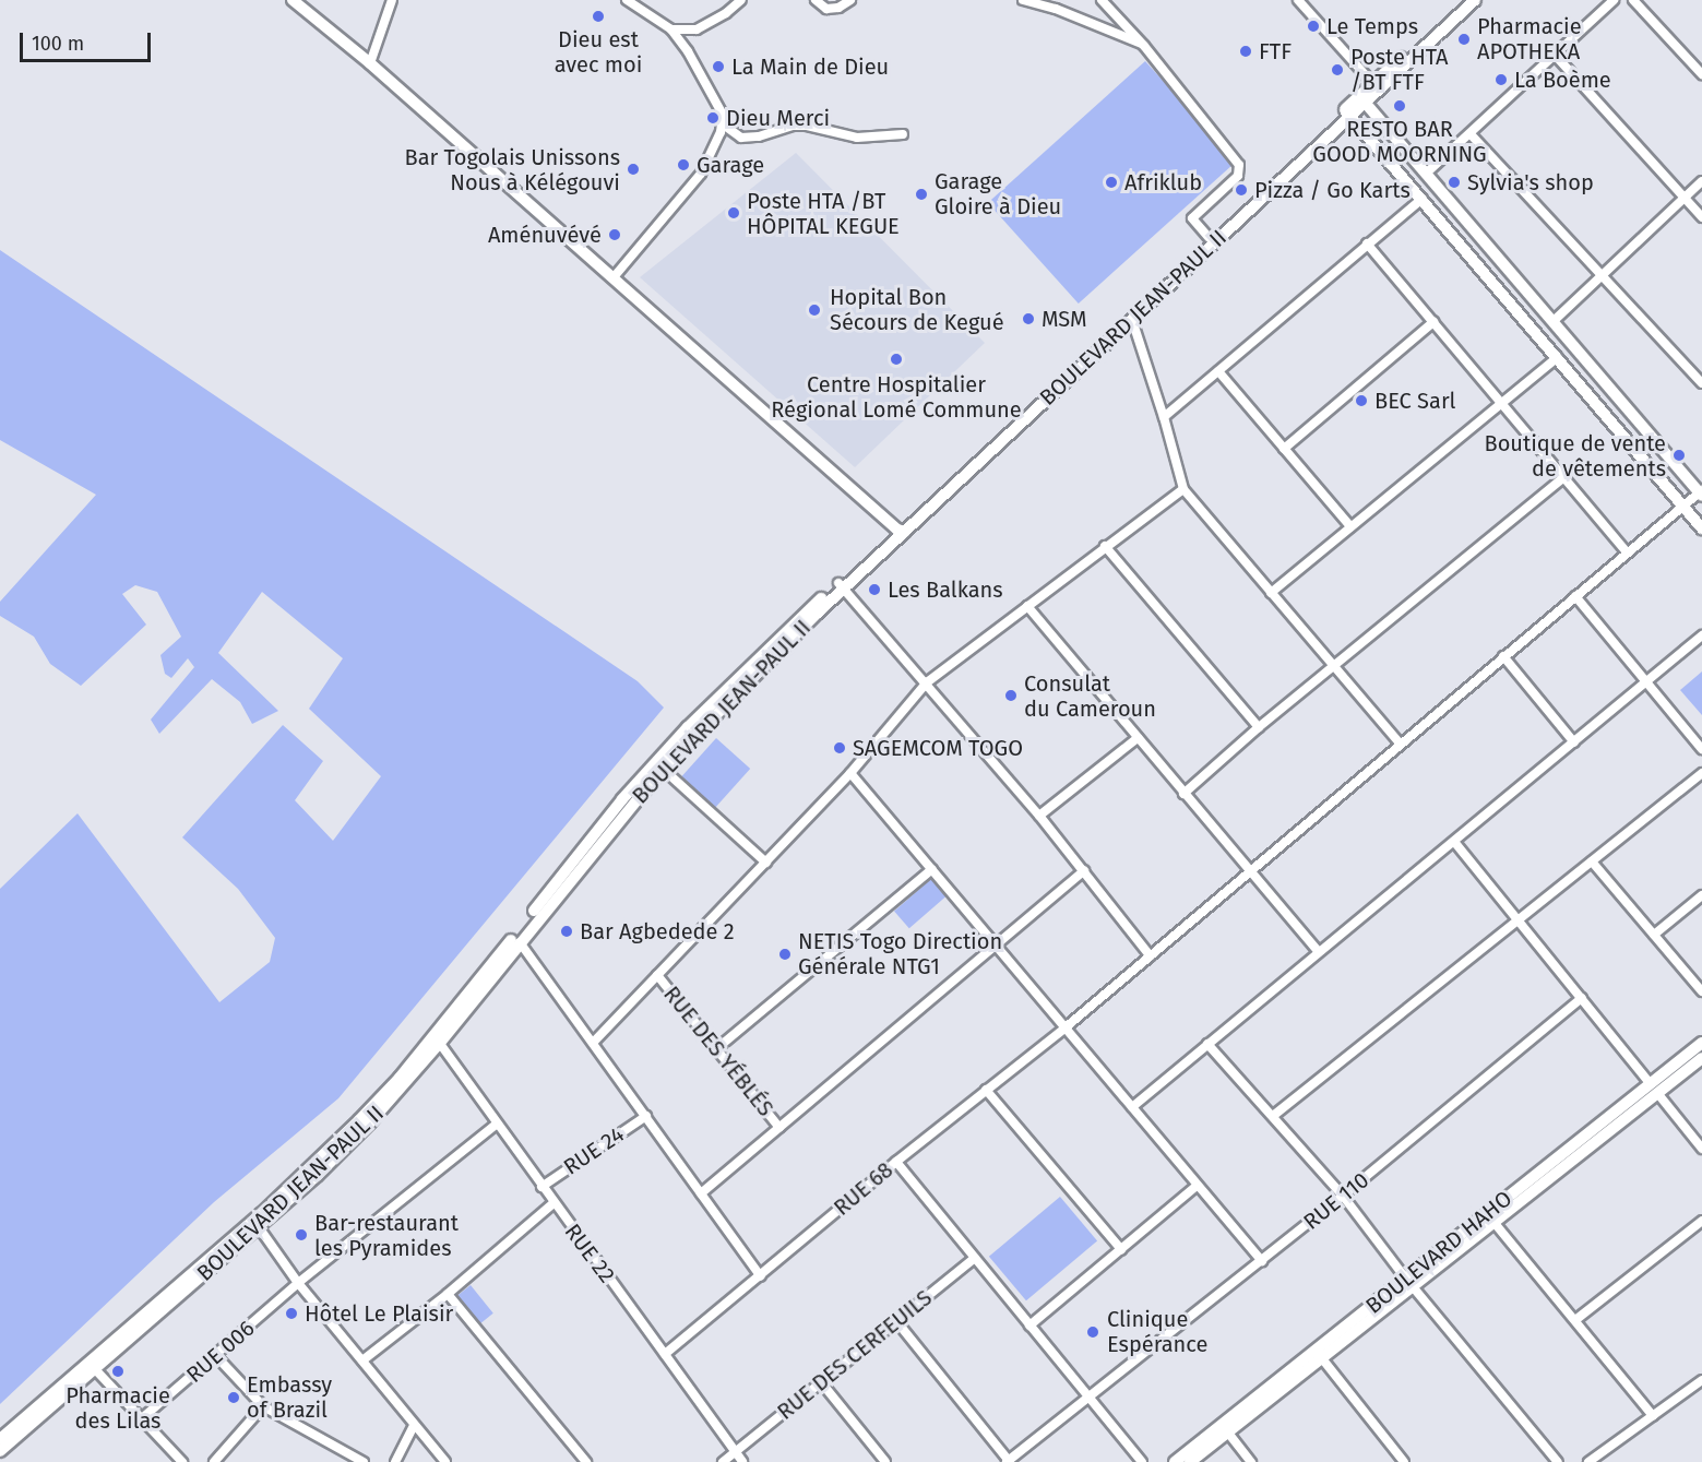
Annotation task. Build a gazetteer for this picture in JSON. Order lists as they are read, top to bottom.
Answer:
{
  "streets": {
    "main road": ["BOULEVARD JEAN-PAUL II", "BOULEVARD HAHO"],
    "street": [
      "RUE DES YÉBLÉS",
      "RUE 24",
      "RUE 68",
      "RUE 110",
      "RUE 22",
      "RUE 006",
      "RUE DES CERFEUILS"
    ]
  },
  "crossings": [
    ["BOULEVARD JEAN-PAUL II", "RUE 22"],
    ["RUE 24", "RUE 22"],
    ["RUE 68", "RUE 22"],
    ["RUE 22", "RUE 006"],
    ["RUE 22", "RUE DES CERFEUILS"]
  ],
  "places": [
    "Dieu est avec moi",
    "Le Temps",
    "Pharmacie APOTHEKA",
    "FTF",
    "La Main de Dieu",
    "Poste HTA /BT FTF",
    "La Boème",
    "RESTO BAR GOOD MOORNING",
    "Dieu Merci",
    "Garage",
    "Bar Togolais Unissons Nous à Kélégouvi",
    "Afriklub",
    "Sylvia's shop",
    "Pizza / Go Karts",
    "Garage Gloire à Dieu",
    "Poste HTA /BT HÔPITAL KEGUE",
    "Aménuvévé",
    "Hopital Bon Sécours de Kegué",
    "MSM",
    "Centre Hospitalier Régional Lomé Commune",
    "BEC Sarl",
    "Boutique de vente de vêtements",
    "Les Balkans",
    "Consulat du Cameroun",
    "SAGEMCOM TOGO",
    "Bar Agbedede 2",
    "NETIS Togo Direction Générale NTG1",
    "Bar-restaurant les Pyramides",
    "Hôtel Le Plaisir",
    "Clinique Espérance",
    "Pharmacie des Lilas",
    "Embassy of Brazil"
  ],
  "scale_bar": "100 m"
}
